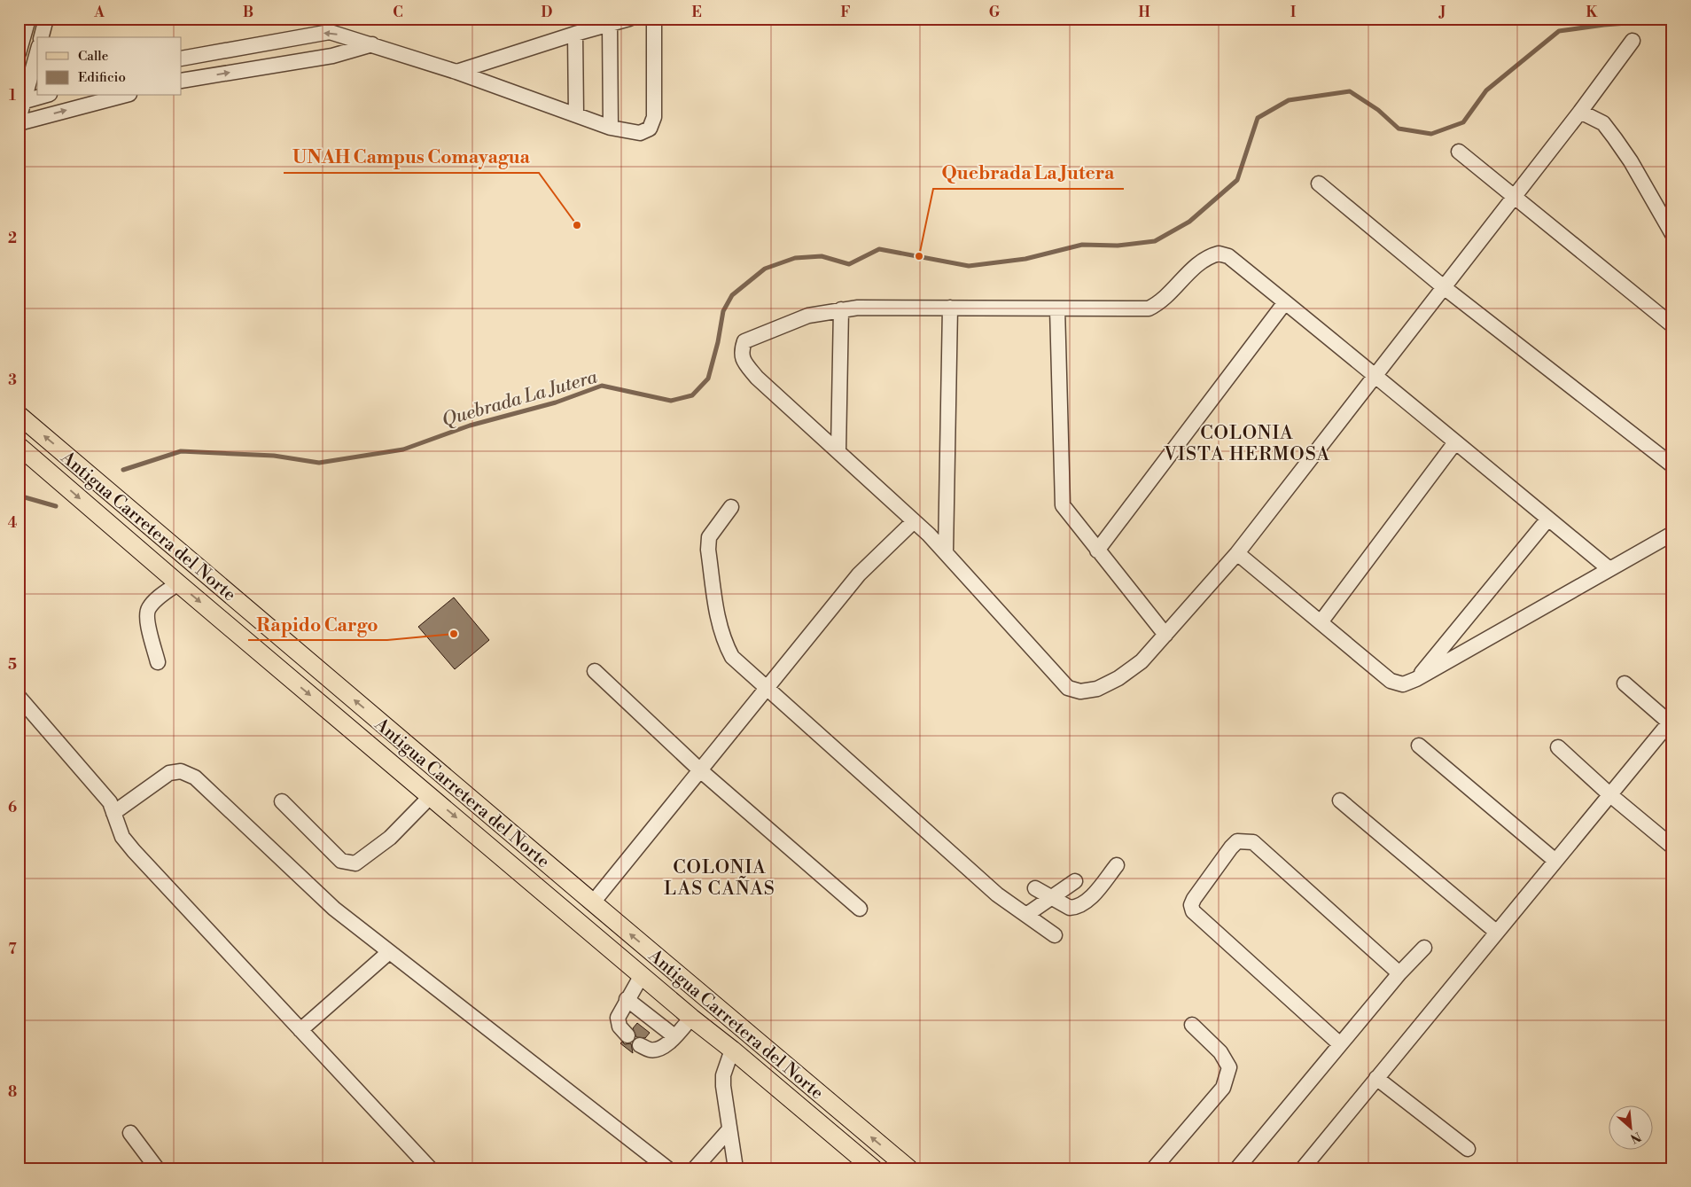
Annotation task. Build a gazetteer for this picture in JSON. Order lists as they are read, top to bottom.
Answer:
{
  "streets": {
    "main road": ["Antigua Carretera del Norte"]
  },
  "districts": ["COLONIA VISTA HERMOSA", "COLONIA LAS CAÑAS"],
  "water": ["Quebrada La Jutera"],
  "places": ["UNAH Campus Comayagua", "Quebrada La Jutera", "Rapido Cargo"],
  "legend": ["Calle", "Edificio"],
  "north": "bottom right",
  "grid": {
    "columns": [
      "A",
      "B",
      "C",
      "D",
      "E",
      "F",
      "G",
      "H",
      "I",
      "J",
      "K"
    ],
    "rows": [
      "1",
      "2",
      "3",
      "4",
      "5",
      "6",
      "7",
      "8"
    ]
  }
}
